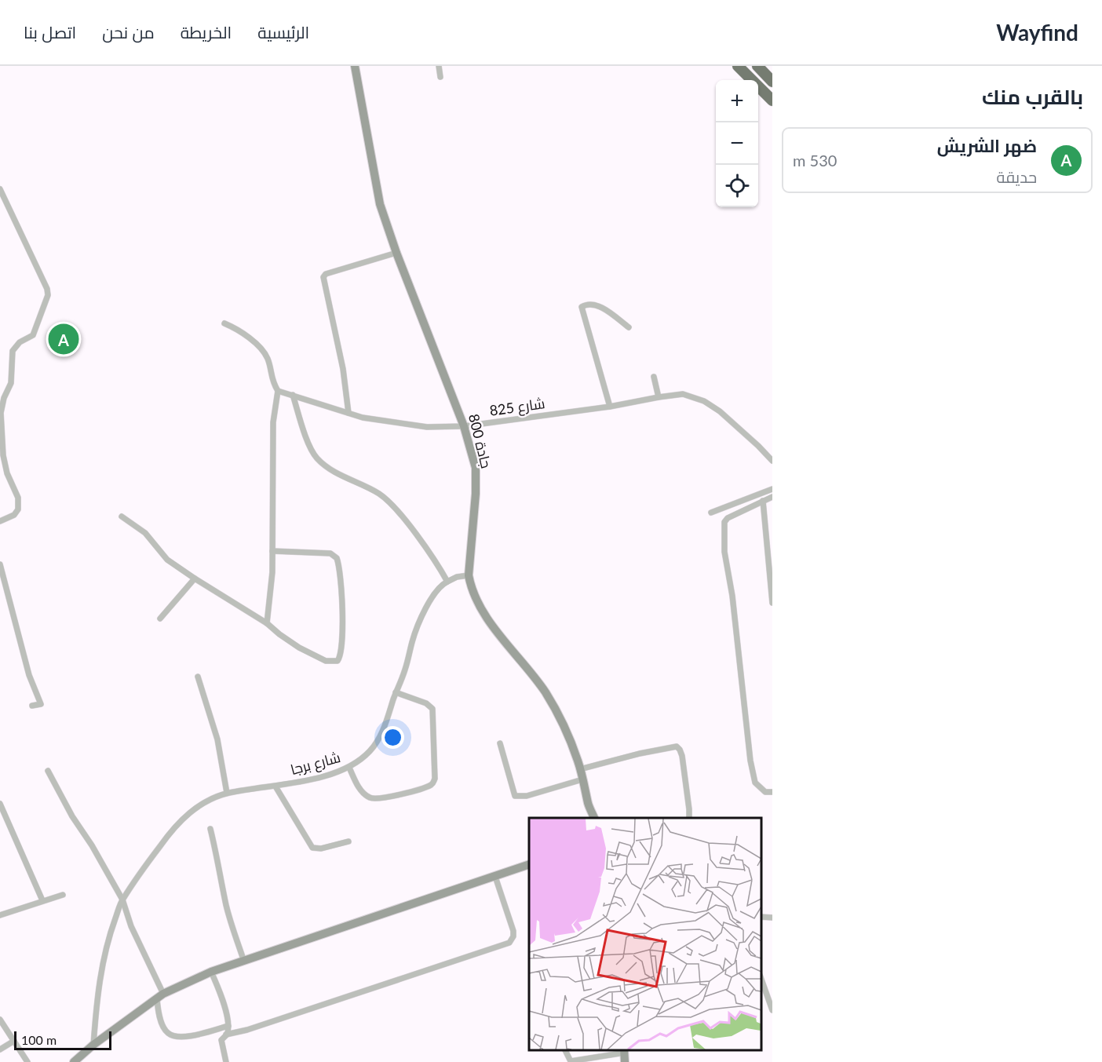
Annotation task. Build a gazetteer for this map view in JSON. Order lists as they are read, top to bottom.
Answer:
{
  "streets": {
    "main road": ["جادة 800"],
    "street": ["شارع 825", "شارع برجا"]
  },
  "crossings": [
    ["شارع 825", "جادة 800"]
  ],
  "scale_bar": "100 m",
  "page": {
    "header": "Wayfind",
    "nav": [
      "الرئيسية",
      "الخريطة",
      "من نحن",
      "اتصل بنا"
    ],
    "heading": "بالقرب منك",
    "map_buttons": ["+", "−"],
    "list": [
      {
        "mark": "A",
        "name": "ضهر الشريش",
        "note": "حديقة",
        "value": "530 m"
      }
    ],
    "pins": "A",
    "scale": "100 m"
  }
}
